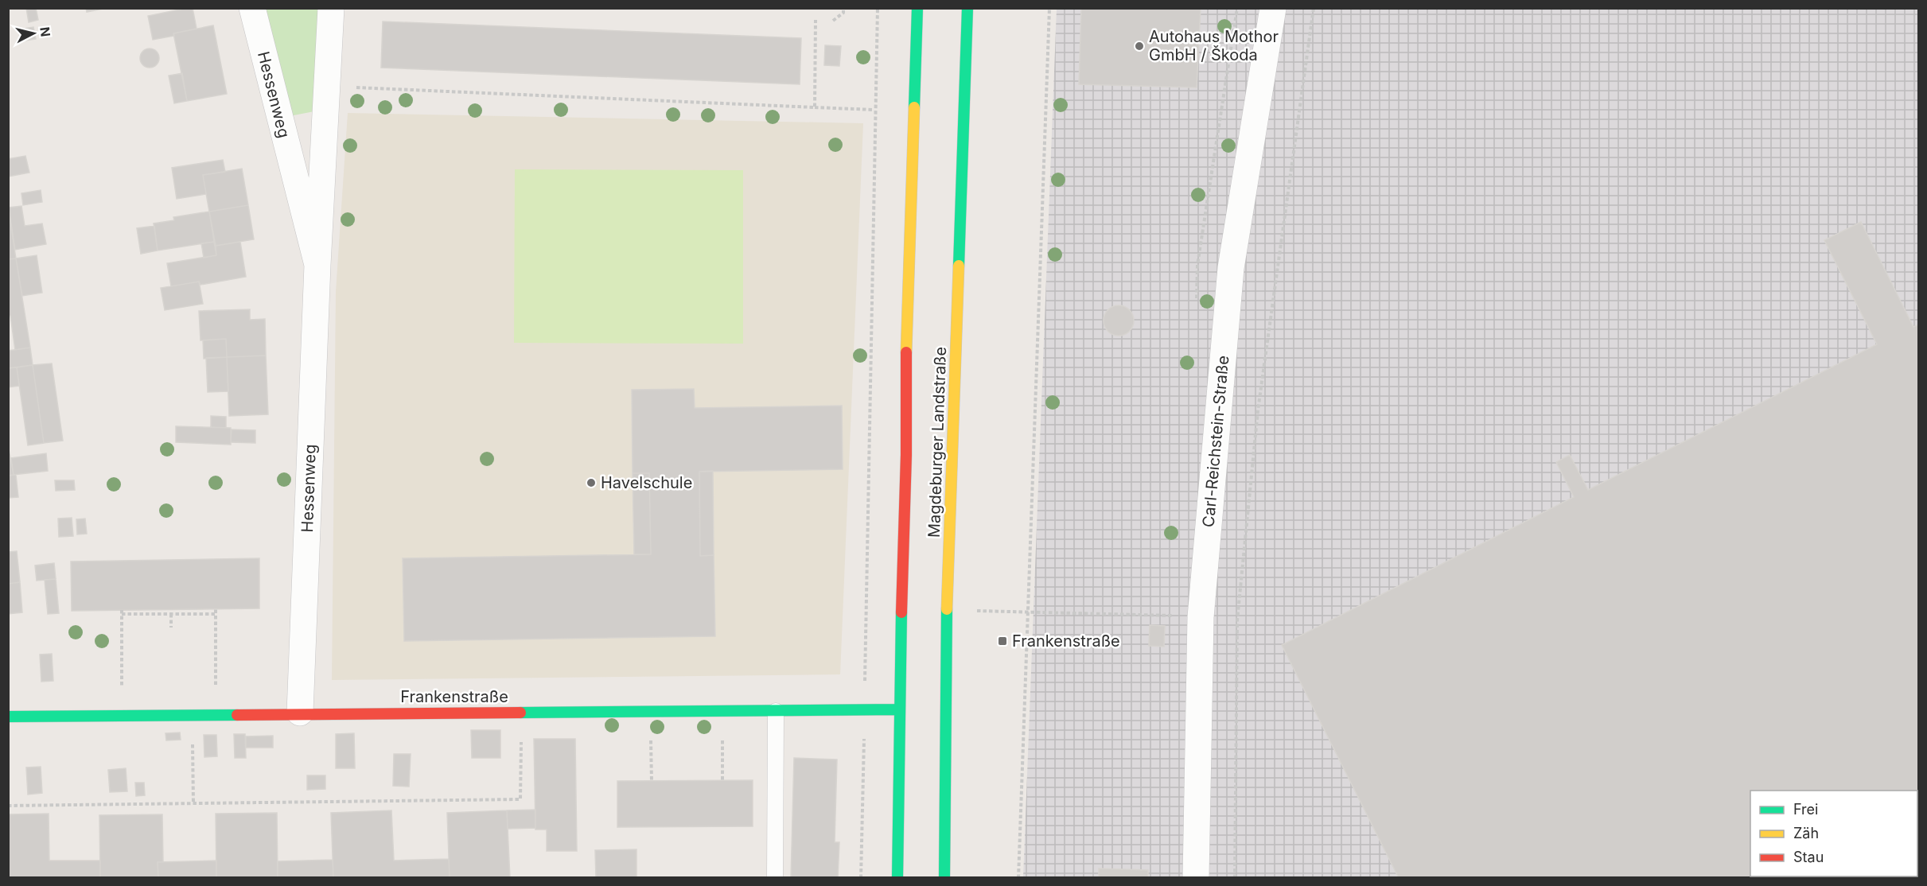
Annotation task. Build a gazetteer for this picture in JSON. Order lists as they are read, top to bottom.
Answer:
{
  "streets": {
    "main road": ["Magdeburger Landstraße", "Frankenstraße"],
    "street": ["Hessenweg", "Carl-Reichstein-Straße"]
  },
  "crossings": [
    ["Hessenweg", "Frankenstraße"],
    ["Magdeburger Landstraße", "Frankenstraße"]
  ],
  "places": {
    "other": ["Autohaus Mothor GmbH / Škoda", "Havelschule"],
    "transit": ["Frankenstraße"]
  },
  "legend": ["Frei", "Zäh", "Stau"],
  "north": "right"
}
